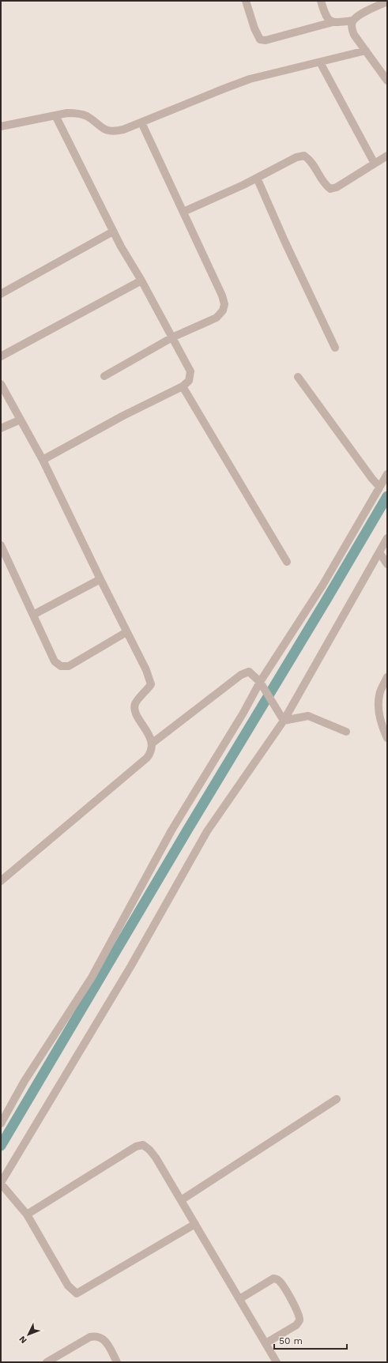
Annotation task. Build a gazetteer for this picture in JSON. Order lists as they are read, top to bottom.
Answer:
{
  "scale_bar": "50 m",
  "north": "bottom left"
}
